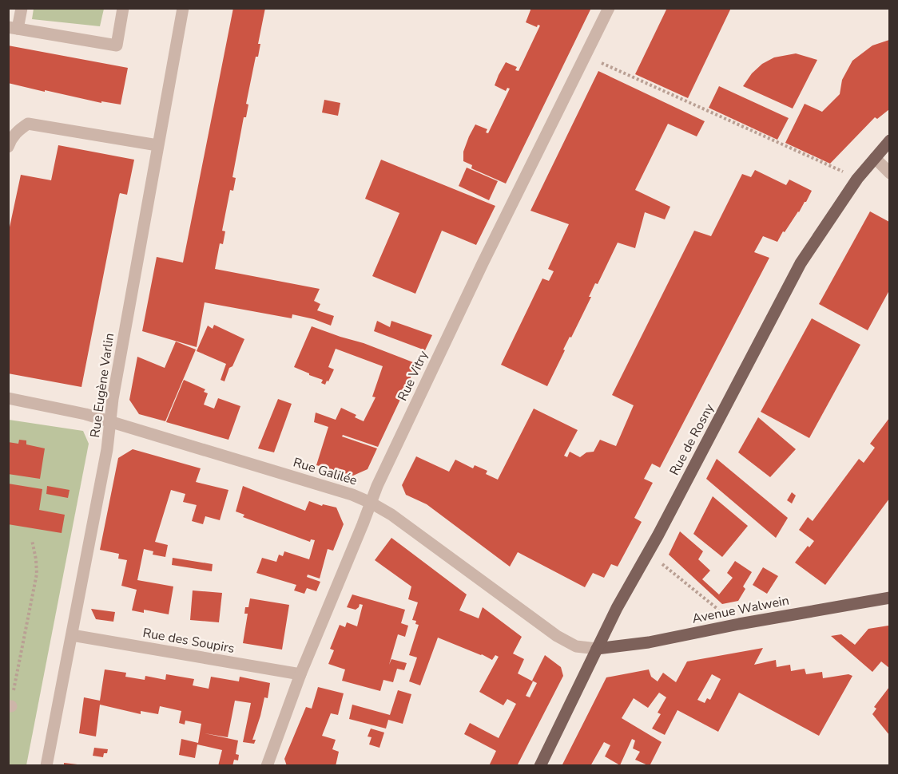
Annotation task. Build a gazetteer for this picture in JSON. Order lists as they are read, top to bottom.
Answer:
{
  "streets": {
    "main road": ["Rue de Rosny", "Avenue Walwein"],
    "street": [
      "Rue Vitry",
      "Rue Eugène Varlin",
      "Rue Galilée",
      "Rue des Soupirs"
    ]
  },
  "crossings": [
    ["Rue Vitry", "Rue Galilée"],
    ["Rue Vitry", "Rue des Soupirs"],
    ["Rue Eugène Varlin", "Rue Galilée"],
    ["Rue Eugène Varlin", "Rue des Soupirs"],
    ["Rue de Rosny", "Rue Galilée"],
    ["Rue de Rosny", "Avenue Walwein"],
    ["Rue Galilée", "Avenue Walwein"]
  ]
}
